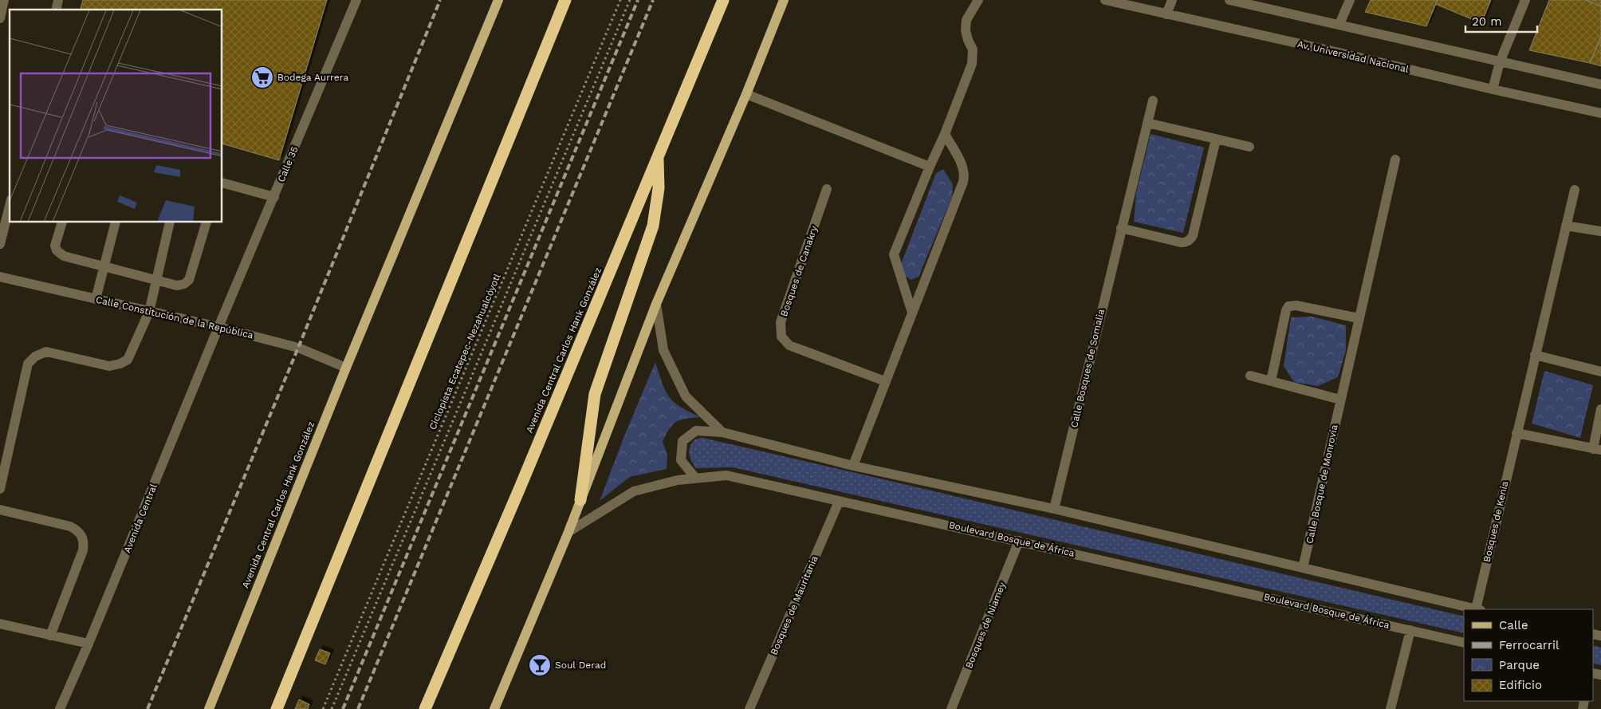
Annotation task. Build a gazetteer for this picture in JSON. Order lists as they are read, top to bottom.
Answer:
{
  "streets": {
    "highway": ["Avenida Central Carlos Hank González"],
    "street": [
      "Av. Universidad Nacional",
      "Calle 35",
      "Bosques de Canakry",
      "Calle Constitución de la República",
      "Calle Bosques de Somalia",
      "Calle Bosque de Monrovia",
      "Avenida Central",
      "Bosques de Kenia",
      "Boulevard Bosque de África",
      "Bosques de Mauritania",
      "Bosques de Niamey"
    ],
    "path": ["Ciclopista Ecatepec-Nezahualcóyotl"]
  },
  "crossings": [
    ["Calle 35", "Calle Constitución de la República"],
    ["Calle 35", "Avenida Central"],
    ["Calle Constitución de la República", "Avenida Central Carlos Hank González"],
    ["Calle Constitución de la República", "Avenida Central"],
    ["Boulevard Bosque de África", "Bosques de Mauritania"],
    ["Boulevard Bosque de África", "Bosques de Niamey"]
  ],
  "places": {
    "supermarket": ["Bodega Aurrera"],
    "bar": ["Soul Derad"]
  },
  "legend": [
    "Calle",
    "Ferrocarril",
    "Parque",
    "Edificio"
  ],
  "scale_bar": "20 m"
}
